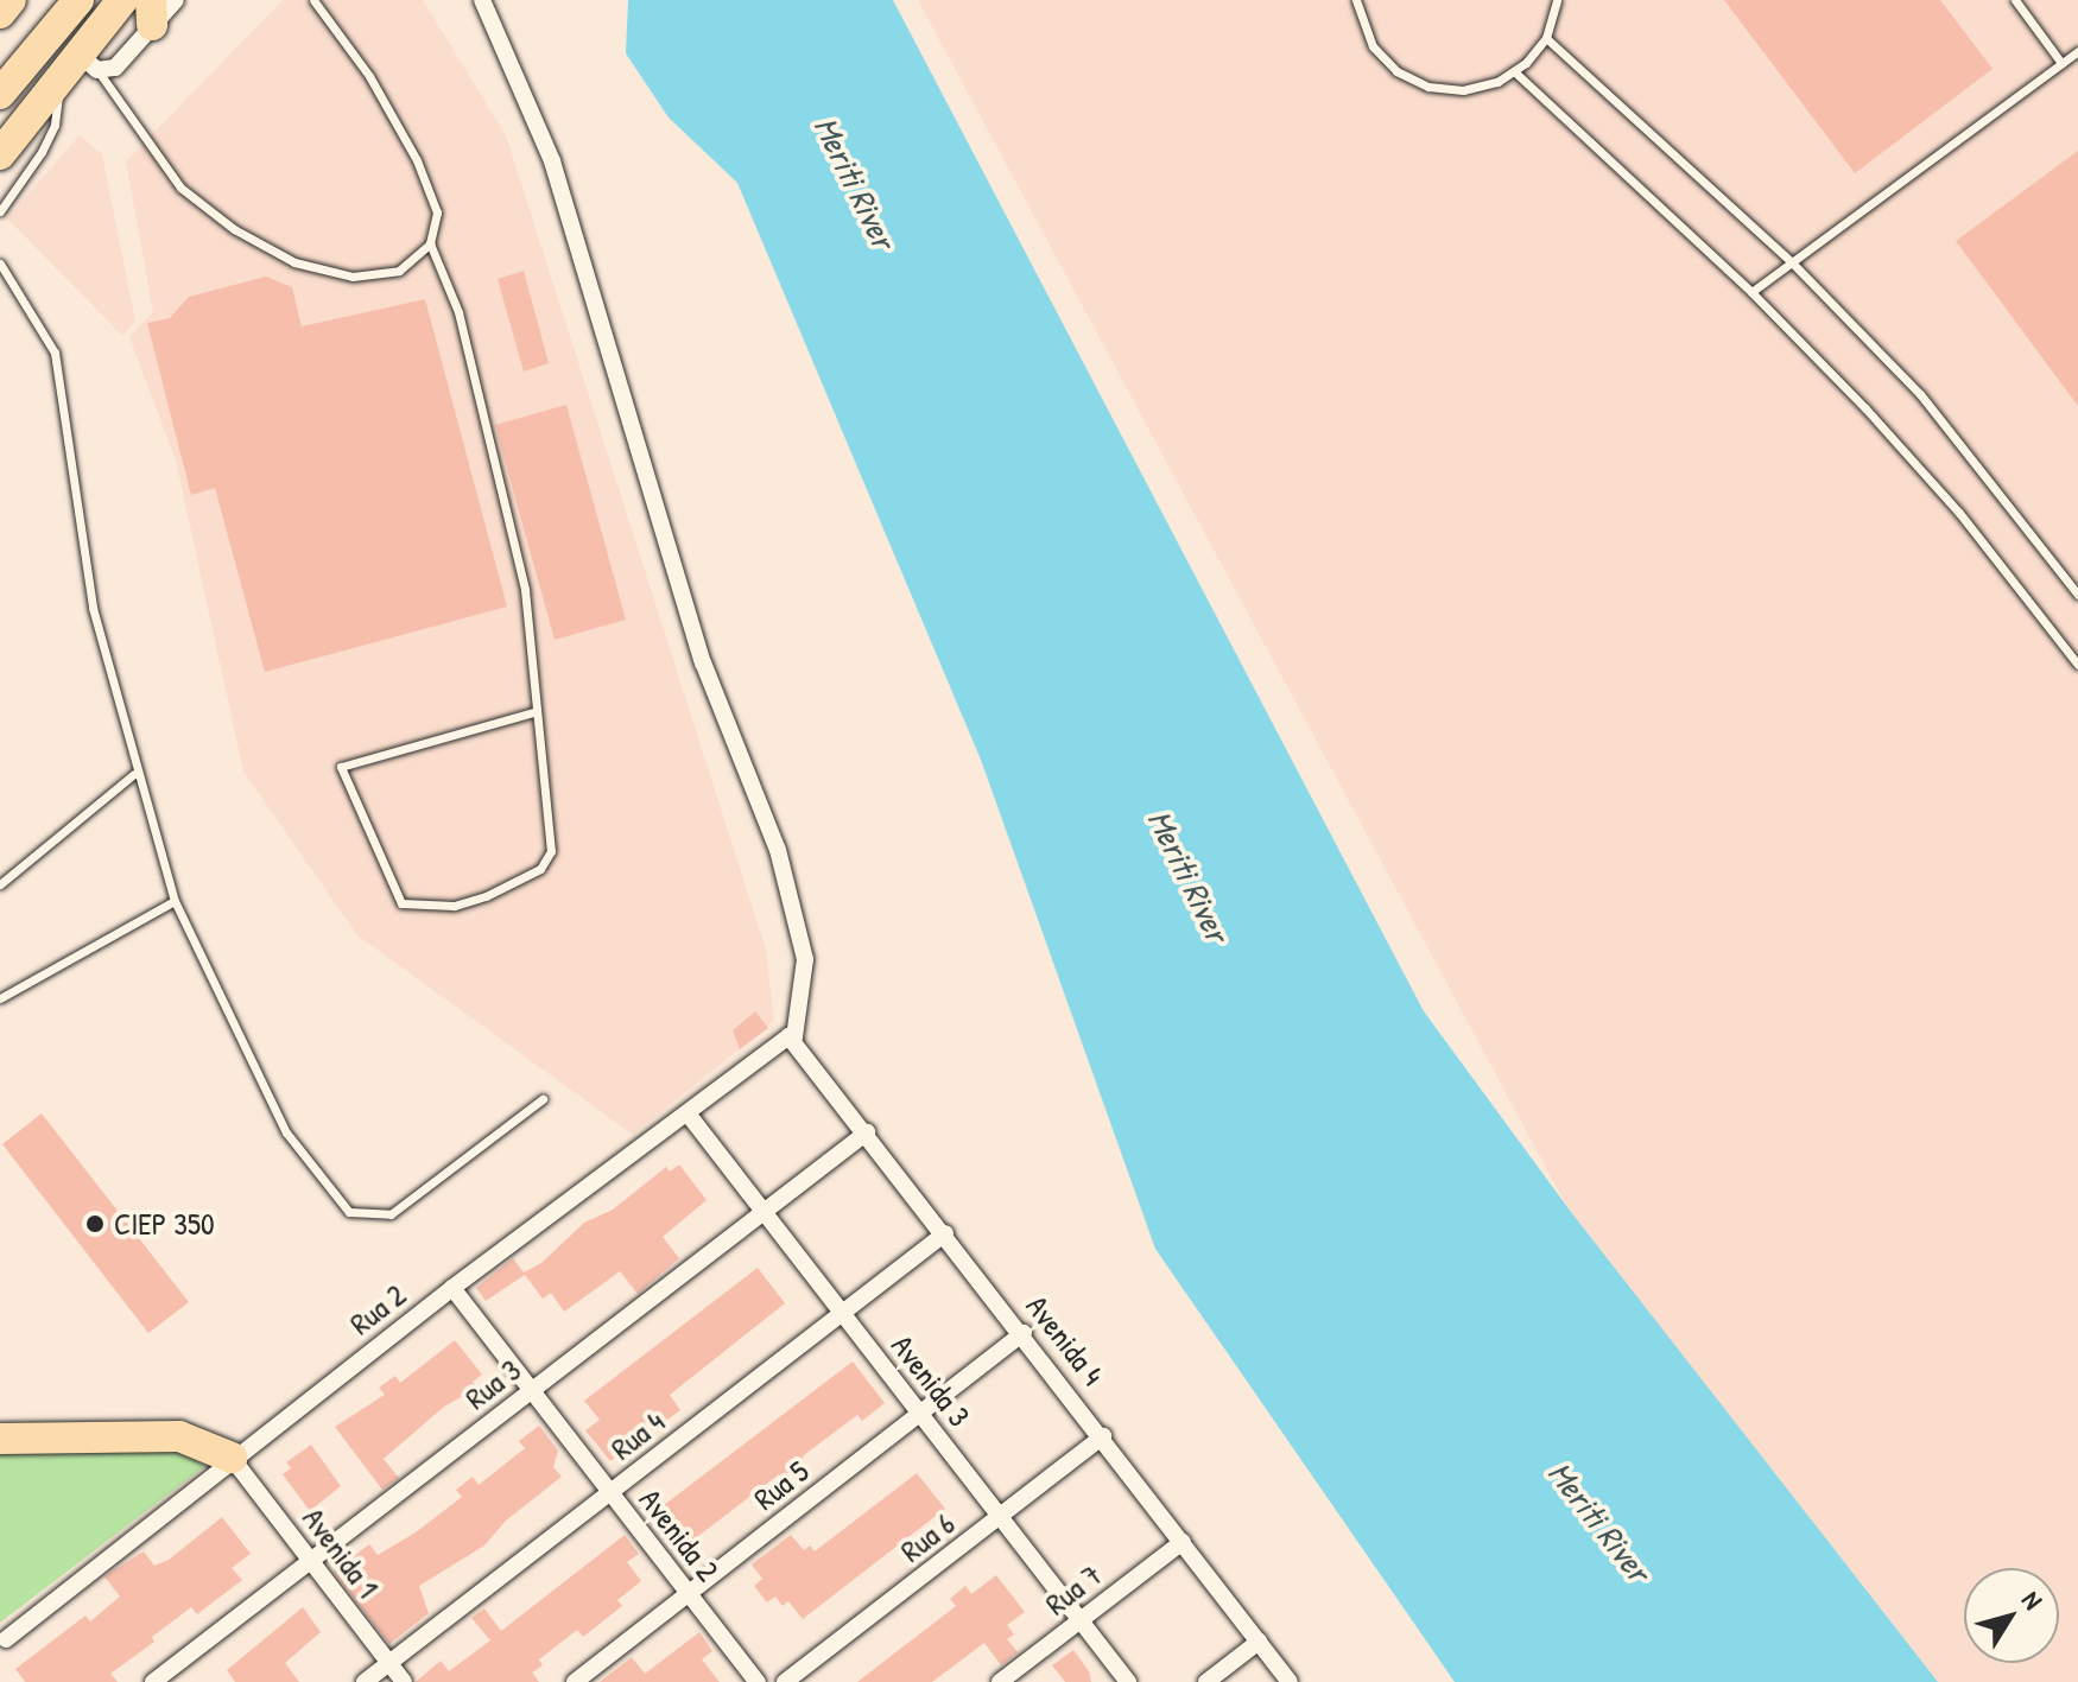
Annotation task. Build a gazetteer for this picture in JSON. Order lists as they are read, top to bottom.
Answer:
{
  "streets": {
    "street": [
      "Rua 2",
      "Avenida 4",
      "Avenida 3",
      "Rua 3",
      "Rua 4",
      "Rua 5",
      "Avenida 2",
      "Rua 6",
      "Avenida 1",
      "Rua 7"
    ]
  },
  "crossings": [
    ["Rua 2", "Avenida 4"],
    ["Rua 2", "Avenida 3"],
    ["Rua 2", "Avenida 2"],
    ["Rua 2", "Avenida 1"],
    ["Avenida 4", "Rua 3"],
    ["Avenida 4", "Rua 4"],
    ["Avenida 4", "Rua 5"],
    ["Avenida 4", "Rua 6"],
    ["Avenida 4", "Rua 7"],
    ["Avenida 3", "Rua 3"],
    ["Avenida 3", "Rua 4"],
    ["Avenida 3", "Rua 5"],
    ["Avenida 3", "Rua 6"],
    ["Avenida 3", "Rua 7"],
    ["Rua 3", "Avenida 2"],
    ["Rua 3", "Avenida 1"],
    ["Rua 4", "Avenida 2"],
    ["Rua 4", "Avenida 1"],
    ["Rua 5", "Avenida 2"]
  ],
  "water": ["Meriti River"],
  "places": ["CIEP 350"],
  "north": "top right"
}
